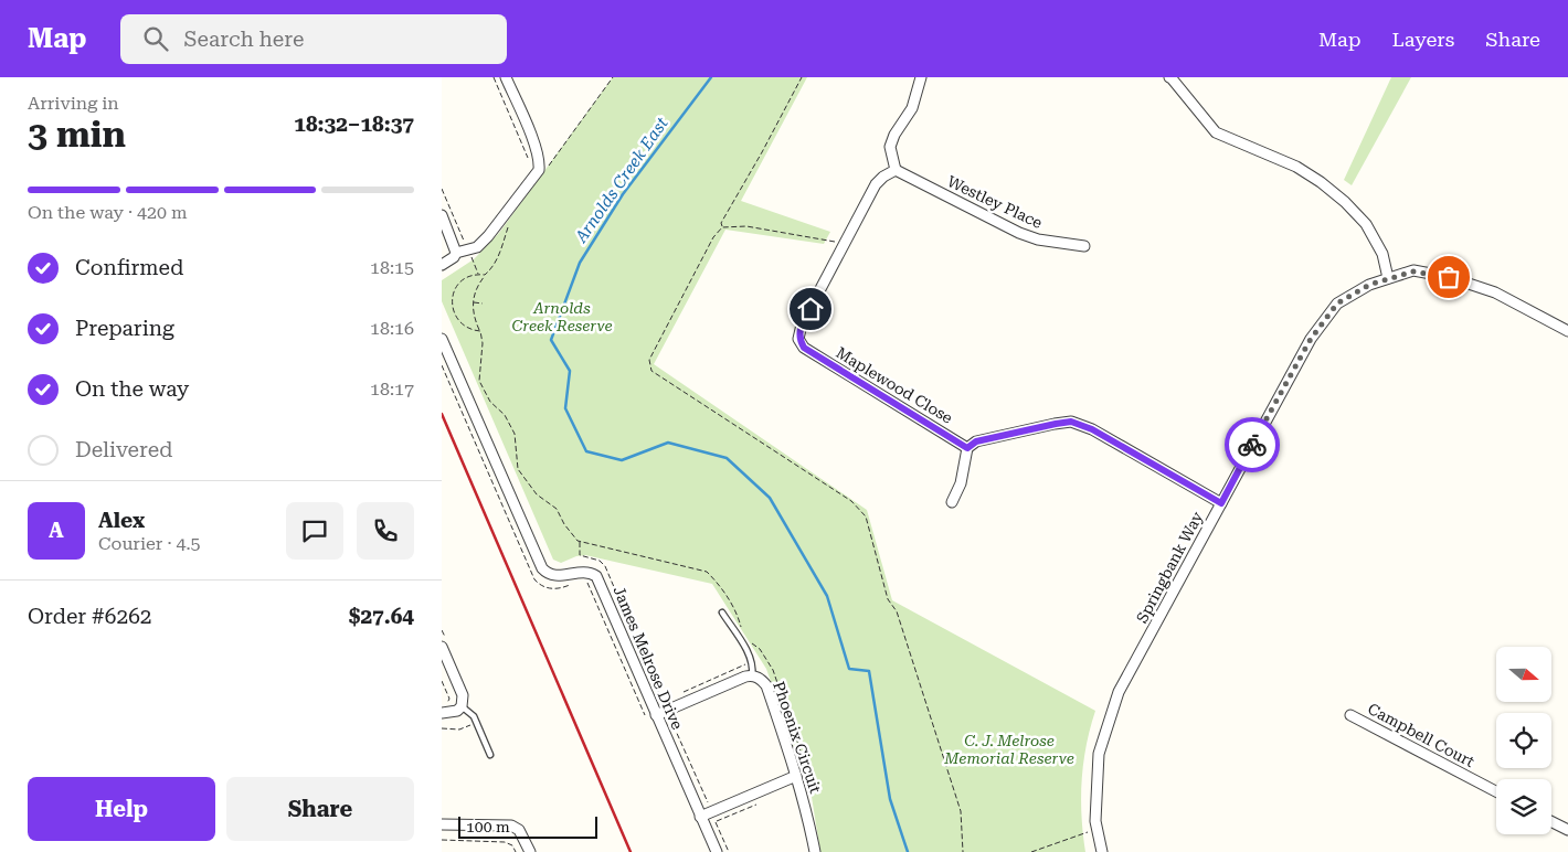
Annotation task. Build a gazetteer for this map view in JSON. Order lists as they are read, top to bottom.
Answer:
{
  "streets": {
    "street": [
      "Westley Place",
      "Maplewood Close",
      "Springbank Way",
      "James Melrose Drive",
      "Campbell Court",
      "Phoenix Circuit"
    ]
  },
  "crossings": [
    ["Westley Place", "Maplewood Close"],
    ["James Melrose Drive", "Phoenix Circuit"]
  ],
  "water": ["Arnolds Creek East"],
  "parks": ["Arnolds Creek Reserve", "C. J. Melrose Memorial Reserve"],
  "scale_bar": "100 m",
  "north": "right",
  "page": {
    "header": "Map",
    "search": "Search here",
    "nav": ["Map", "Layers", "Share"],
    "heading": ["3 min", "Arriving in", "18:32–18:37"],
    "panel": [
      "Alex",
      "Courier · 4.5",
      "Order #6262",
      "$27.64"
    ],
    "bar": "On the way · 420 m",
    "list": [
      ["Confirmed", "18:15"],
      ["Preparing", "18:16"],
      ["On the way", "18:17"],
      "Delivered"
    ],
    "round": "A",
    "buttons": ["Help", "Share"],
    "scale": "100 m"
  }
}
